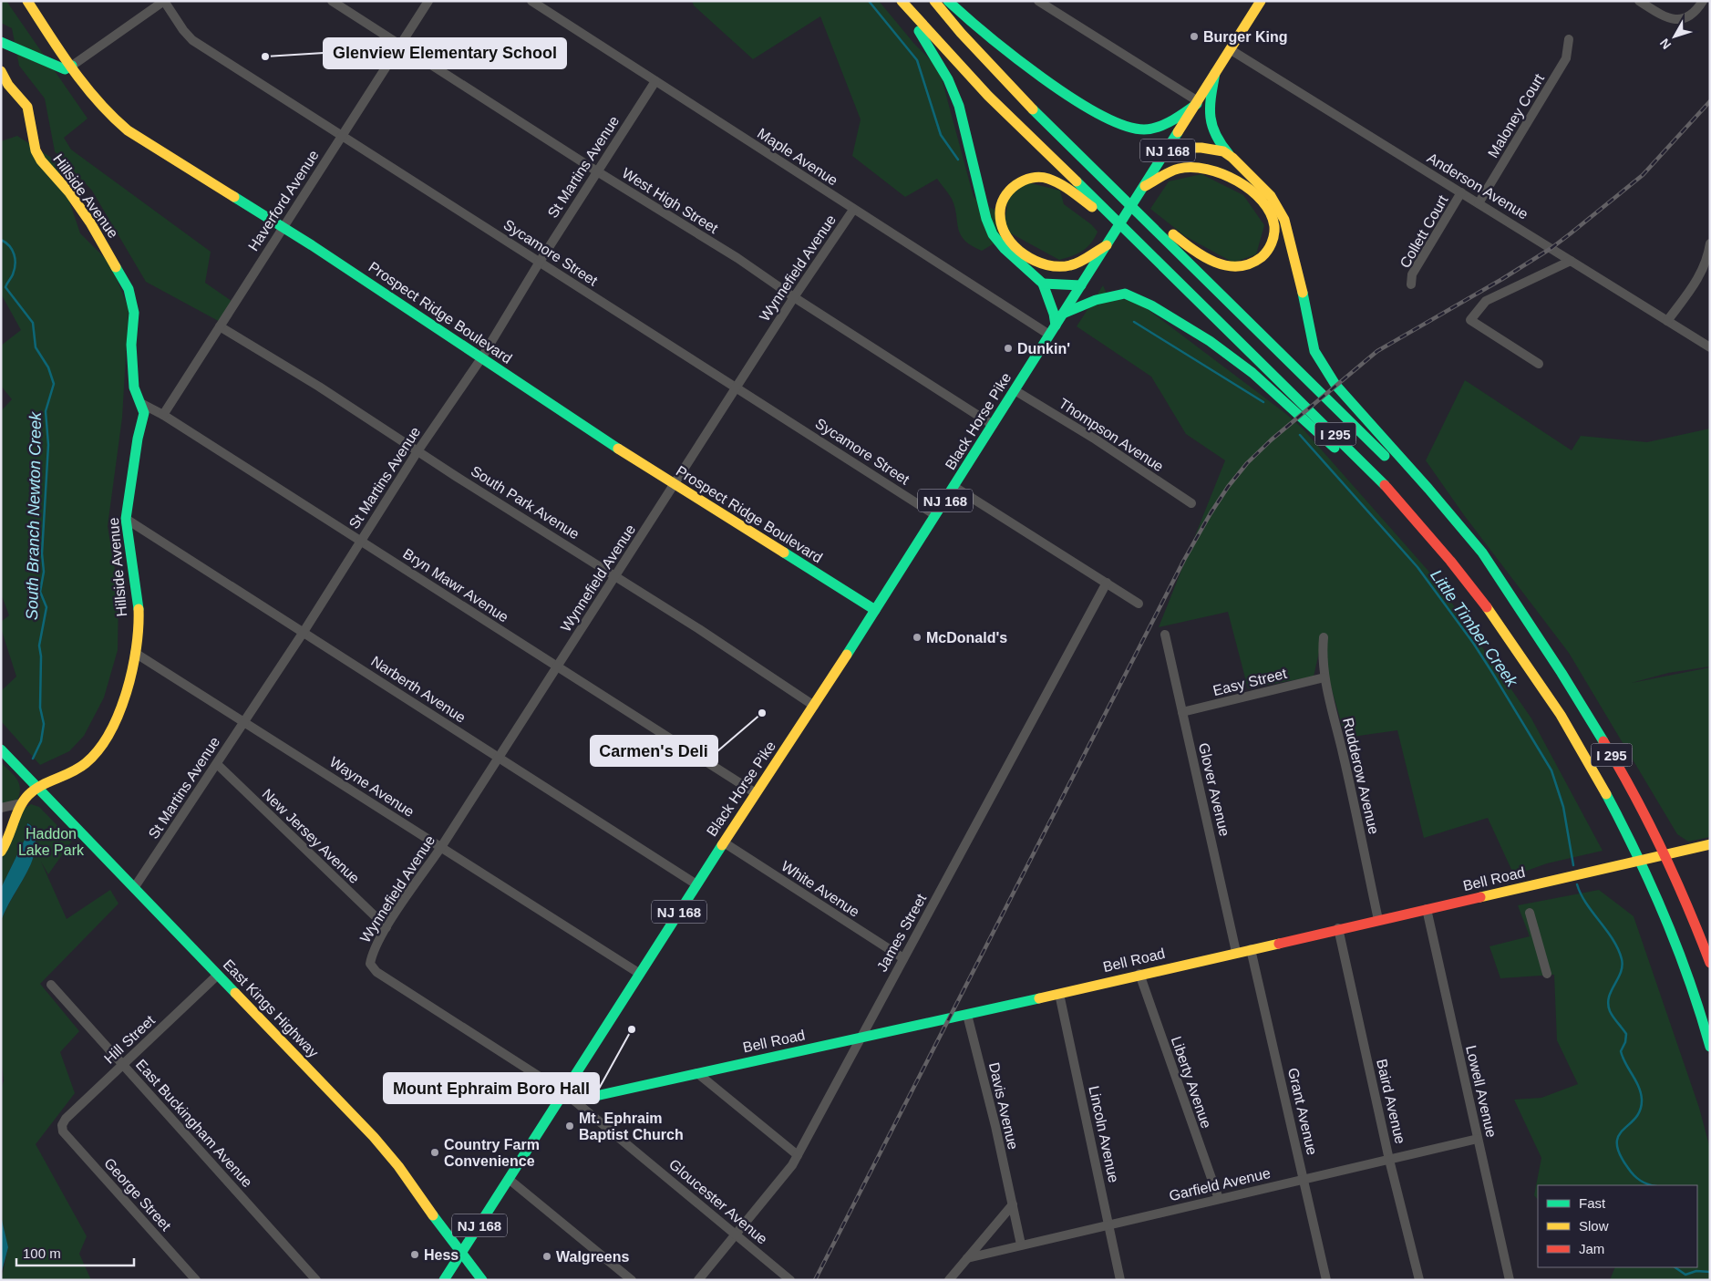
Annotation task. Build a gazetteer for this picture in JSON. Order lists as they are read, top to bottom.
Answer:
{
  "streets": {
    "main road": [
      "NJ 168",
      "Hillside Avenue",
      "Prospect Ridge Boulevard",
      "Black Horse Pike",
      "I 295",
      "Bell Road",
      "East Kings Highway"
    ],
    "street": [
      "Maloney Court",
      "Maple Avenue",
      "St Martins Avenue",
      "Anderson Avenue",
      "Haverford Avenue",
      "West High Street",
      "Collett Court",
      "Sycamore Street",
      "Wynnefield Avenue",
      "Thompson Avenue",
      "South Park Avenue",
      "Bryn Mawr Avenue",
      "Easy Street",
      "Narberth Avenue",
      "Rudderow Avenue",
      "Wayne Avenue",
      "Glover Avenue",
      "New Jersey Avenue",
      "White Avenue",
      "James Street",
      "Hill Street",
      "Liberty Avenue",
      "Lowell Avenue",
      "Baird Avenue",
      "Davis Avenue",
      "Grant Avenue",
      "East Buckingham Avenue",
      "Lincoln Avenue",
      "Garfield Avenue",
      "George Street",
      "Gloucester Avenue"
    ]
  },
  "crossings": [
    ["Maloney Court", "Anderson Avenue"],
    ["NJ 168", "Anderson Avenue"],
    ["NJ 168", "Black Horse Pike"],
    ["Maple Avenue", "St Martins Avenue"],
    ["Maple Avenue", "Wynnefield Avenue"],
    ["Maple Avenue", "Black Horse Pike"],
    ["St Martins Avenue", "West High Street"],
    ["St Martins Avenue", "Sycamore Street"],
    ["St Martins Avenue", "Prospect Ridge Boulevard"],
    ["St Martins Avenue", "South Park Avenue"],
    ["St Martins Avenue", "Bryn Mawr Avenue"],
    ["St Martins Avenue", "Narberth Avenue"],
    ["St Martins Avenue", "Wayne Avenue"],
    ["St Martins Avenue", "New Jersey Avenue"],
    ["St Martins Avenue", "East Kings Highway"],
    ["Anderson Avenue", "Collett Court"],
    ["Hillside Avenue", "Bryn Mawr Avenue"],
    ["Hillside Avenue", "Narberth Avenue"],
    ["Hillside Avenue", "Wayne Avenue"],
    ["Hillside Avenue", "East Kings Highway"],
    ["Haverford Avenue", "West High Street"],
    ["Haverford Avenue", "Sycamore Street"],
    ["Haverford Avenue", "Prospect Ridge Boulevard"],
    ["Haverford Avenue", "South Park Avenue"],
    ["Haverford Avenue", "Bryn Mawr Avenue"],
    ["West High Street", "Wynnefield Avenue"],
    ["West High Street", "Black Horse Pike"],
    ["Sycamore Street", "Wynnefield Avenue"],
    ["Sycamore Street", "Black Horse Pike"],
    ["Wynnefield Avenue", "Prospect Ridge Boulevard"],
    ["Wynnefield Avenue", "Black Horse Pike"],
    ["Wynnefield Avenue", "South Park Avenue"],
    ["Wynnefield Avenue", "Bryn Mawr Avenue"],
    ["Wynnefield Avenue", "Narberth Avenue"],
    ["Wynnefield Avenue", "Wayne Avenue"],
    ["Wynnefield Avenue", "New Jersey Avenue"],
    ["Wynnefield Avenue", "Bell Road"],
    ["Wynnefield Avenue", "Gloucester Avenue"],
    ["Prospect Ridge Boulevard", "Black Horse Pike"],
    ["Black Horse Pike", "Thompson Avenue"],
    ["Black Horse Pike", "South Park Avenue"],
    ["Black Horse Pike", "Bryn Mawr Avenue"],
    ["Black Horse Pike", "Narberth Avenue"],
    ["Black Horse Pike", "Wayne Avenue"],
    ["Black Horse Pike", "Bell Road"],
    ["Black Horse Pike", "White Avenue"],
    ["Black Horse Pike", "East Kings Highway"],
    ["Black Horse Pike", "Gloucester Avenue"],
    ["Easy Street", "Rudderow Avenue"],
    ["Easy Street", "Glover Avenue"],
    ["Rudderow Avenue", "Bell Road"],
    ["Glover Avenue", "Bell Road"],
    ["Bell Road", "James Street"],
    ["Bell Road", "Liberty Avenue"],
    ["Bell Road", "Lowell Avenue"],
    ["Bell Road", "Baird Avenue"],
    ["Bell Road", "Davis Avenue"],
    ["Bell Road", "Grant Avenue"],
    ["Bell Road", "Lincoln Avenue"],
    ["Bell Road", "Gloucester Avenue"],
    ["White Avenue", "James Street"],
    ["James Street", "Gloucester Avenue"],
    ["East Kings Highway", "Hill Street"],
    ["Hill Street", "East Buckingham Avenue"],
    ["Hill Street", "George Street"],
    ["Liberty Avenue", "Garfield Avenue"],
    ["Lowell Avenue", "Garfield Avenue"],
    ["Baird Avenue", "Garfield Avenue"],
    ["Davis Avenue", "Garfield Avenue"],
    ["Grant Avenue", "Garfield Avenue"],
    ["Lincoln Avenue", "Garfield Avenue"]
  ],
  "water": ["South Branch Newton Creek", "Little Timber Creek"],
  "parks": ["Haddon Lake Park"],
  "places": [
    "Burger King",
    "Glenview Elementary School",
    "Dunkin'",
    "McDonald's",
    "Carmen's Deli",
    "Mount Ephraim Boro Hall",
    "Mt. Ephraim Baptist Church",
    "Country Farm Convenience",
    "Hess",
    "Walgreens"
  ],
  "legend": ["Fast", "Slow", "Jam"],
  "scale_bar": "100 m",
  "north": "bottom left"
}
